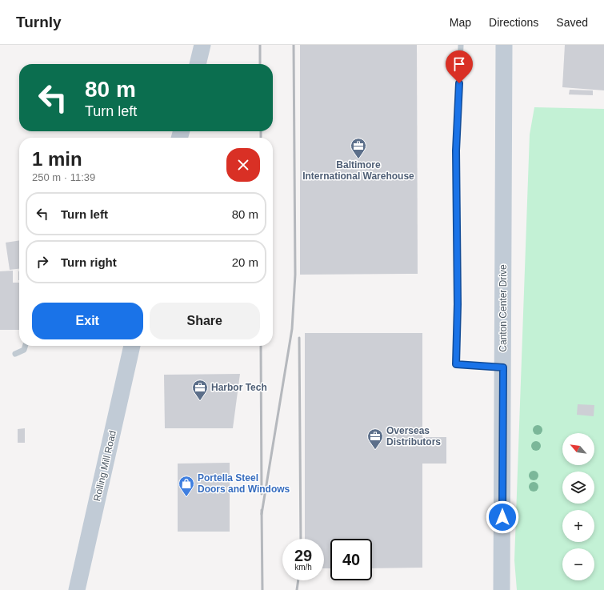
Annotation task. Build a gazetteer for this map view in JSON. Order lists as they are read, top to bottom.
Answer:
{
  "streets": {
    "street": ["Canton Center Drive", "Rolling Mill Road"]
  },
  "places": {
    "office": ["Baltimore International Warehouse", "Harbor Tech", "Overseas Distributors"],
    "shop": ["Portella Steel Doors and Windows"]
  },
  "north": "top left",
  "page": {
    "header": "Turnly",
    "nav": ["Map", "Directions", "Saved"],
    "turn": ["80 m", "Turn left"],
    "heading": ["1 min", "250 m · 11:39"],
    "list": [
      {
        "name": "Turn left",
        "value": "80 m"
      },
      {
        "name": "Turn right",
        "value": "20 m"
      }
    ],
    "buttons": ["Exit", "Share"],
    "map_buttons": ["+", "−"],
    "speed": "29 km/h",
    "limit": "40"
  }
}
